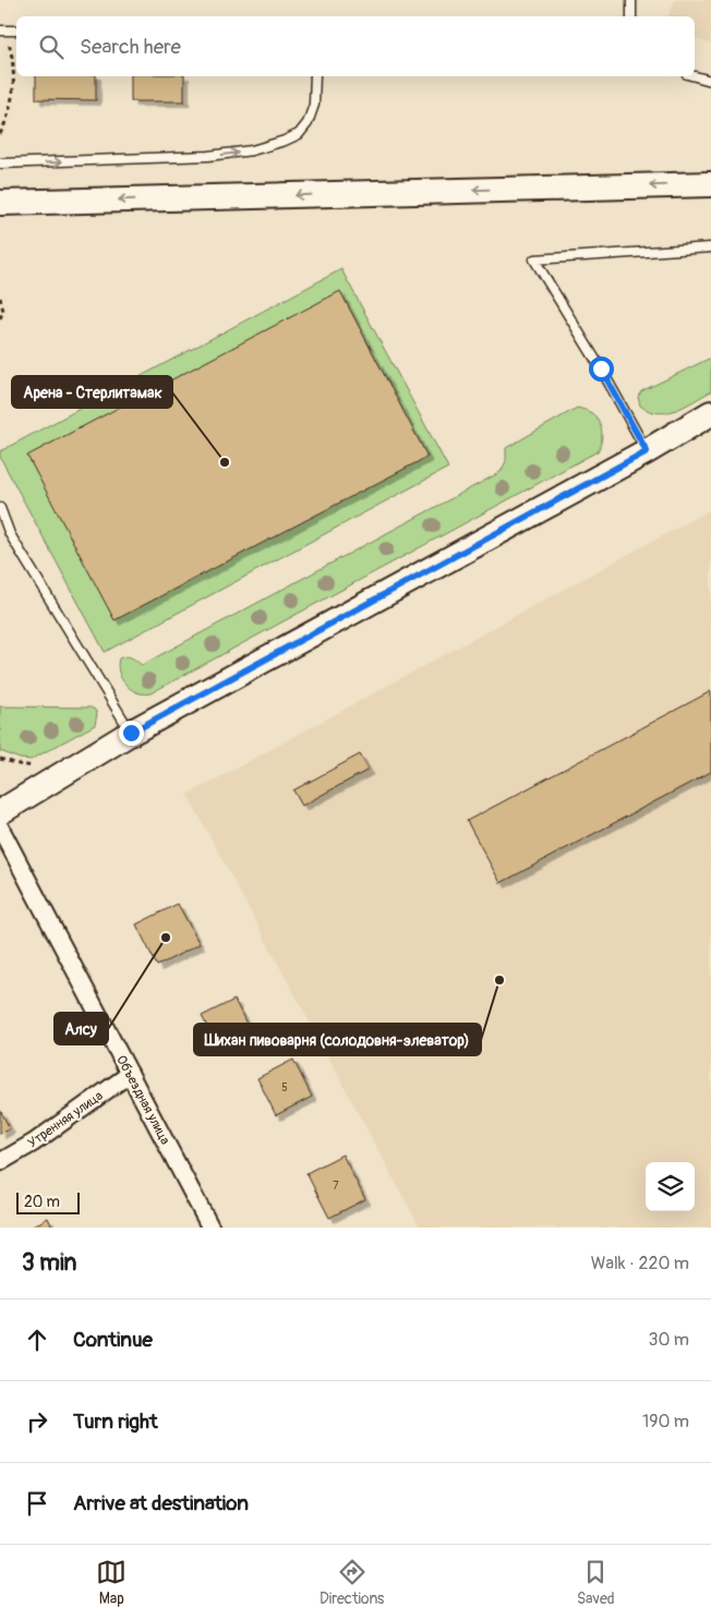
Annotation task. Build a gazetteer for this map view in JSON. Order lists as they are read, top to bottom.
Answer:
{
  "streets": {
    "street": ["Объездная улица", "Утренняя улица"]
  },
  "crossings": [
    ["Объездная улица", "Утренняя улица"]
  ],
  "places": ["Арена - Стерлитамак", "Алсу", "Шихан пивоварня (солодовня-элеватор)"],
  "house_numbers": ["5", "7"],
  "scale_bar": "20 m",
  "page": {
    "search": "Search here",
    "scale": "20 m",
    "heading": ["3 min", "Walk · 220 m"],
    "list": [
      ["Continue", "30 m"],
      ["Turn right", "190 m"],
      "Arrive at destination"
    ],
    "nav": ["Map", "Directions", "Saved"]
  }
}
